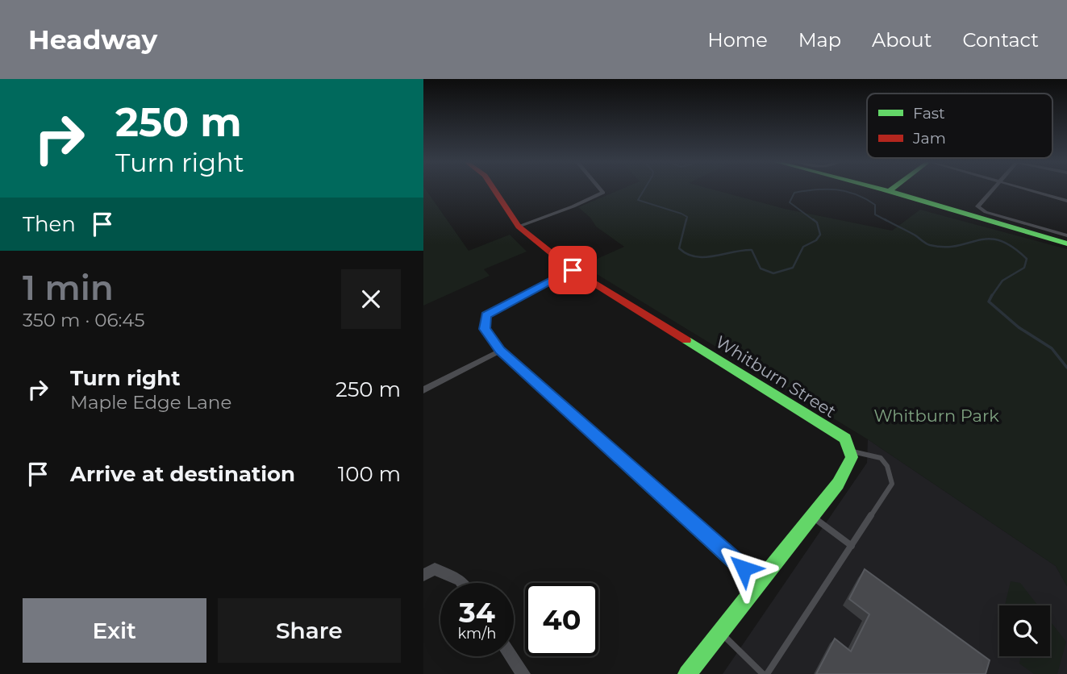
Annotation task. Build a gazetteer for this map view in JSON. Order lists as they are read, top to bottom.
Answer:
{
  "streets": {
    "street": ["Whitburn Street"]
  },
  "parks": ["Whitburn Park"],
  "legend": ["Fast", "Jam"],
  "page": {
    "header": "Headway",
    "nav": [
      "Home",
      "Map",
      "About",
      "Contact"
    ],
    "turn": ["250 m", "Turn right"],
    "then": "Then",
    "heading": ["1 min", "350 m · 06:45"],
    "list": [
      {
        "name": "Turn right",
        "note": "Maple Edge Lane",
        "value": "250 m"
      },
      {
        "name": "Arrive at destination",
        "value": "100 m"
      }
    ],
    "speed": "34 km/h",
    "limit": "40",
    "buttons": ["Exit", "Share"]
  }
}
